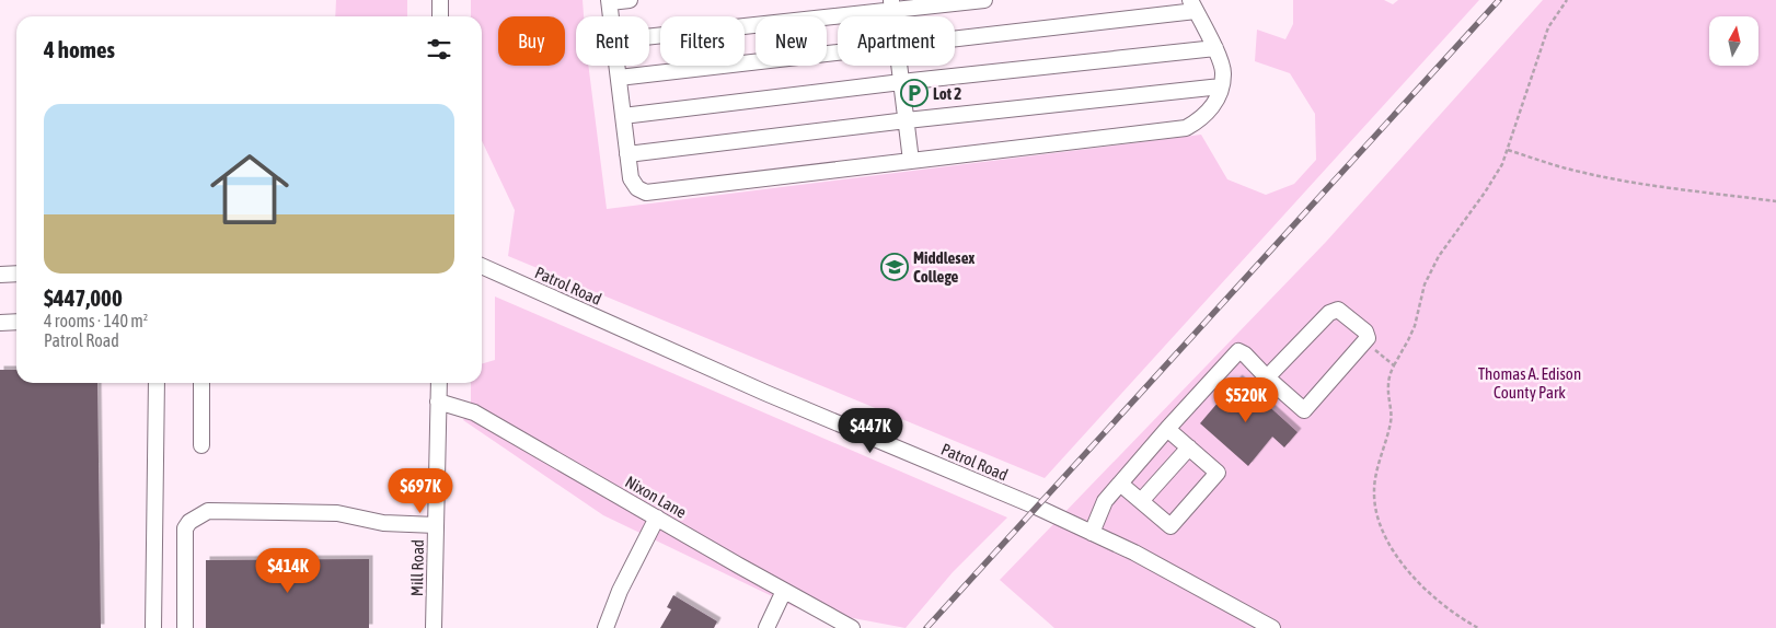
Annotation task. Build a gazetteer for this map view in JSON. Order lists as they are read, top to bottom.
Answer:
{
  "streets": {
    "street": ["Patrol Road", "Nixon Lane", "Mill Road"]
  },
  "crossings": [
    ["Nixon Lane", "Mill Road"]
  ],
  "parks": ["Thomas A. Edison County Park"],
  "places": {
    "parking": ["Lot 2"],
    "school or university": ["Middlesex College"]
  },
  "north": "top",
  "page": {
    "chip": [
      "Buy",
      "Rent",
      "Filters",
      "New",
      "Apartment"
    ],
    "heading": "4 homes",
    "list": [
      {
        "name": "$447,000",
        "note": "4 rooms · 140 m² · Patrol Road"
      }
    ],
    "price": [
      "$520K",
      "$447K",
      "$697K",
      "$414K"
    ]
  }
}
